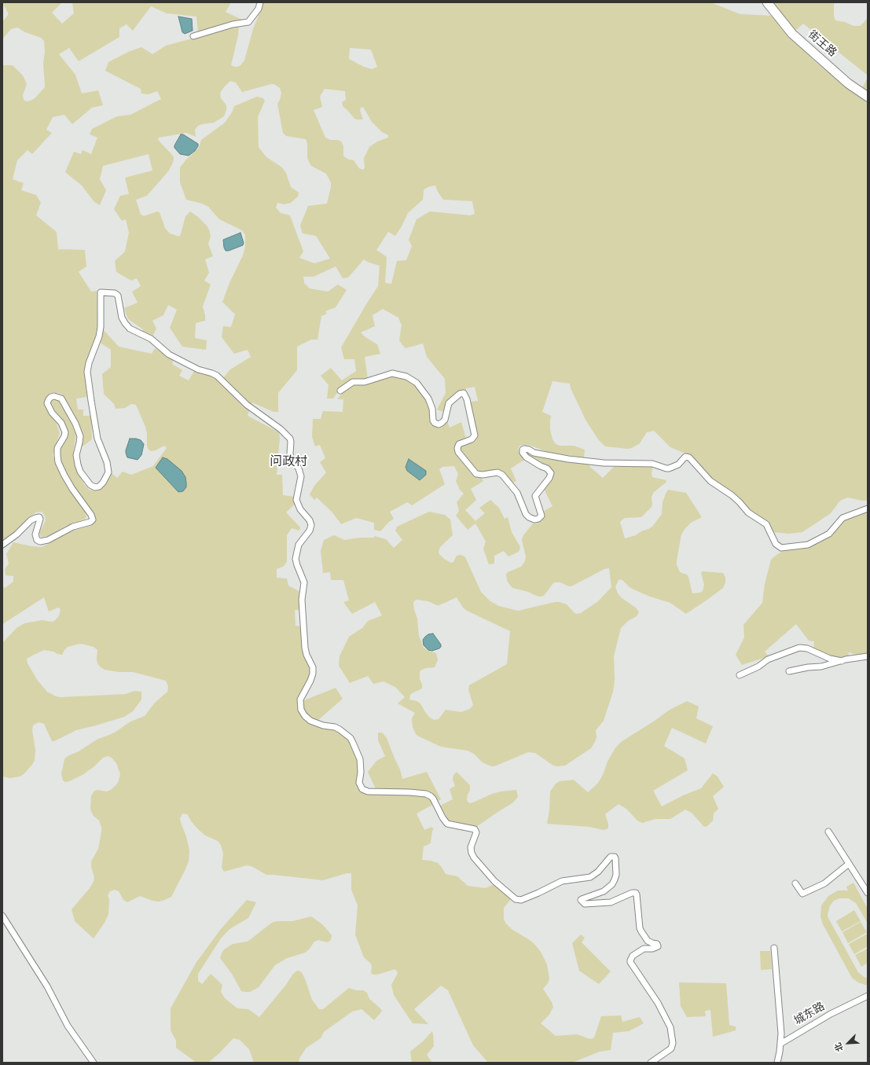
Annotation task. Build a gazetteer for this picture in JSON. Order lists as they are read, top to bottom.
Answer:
{
  "streets": {
    "main road": ["街王路"],
    "street": ["城东路"]
  },
  "districts": ["问政村"],
  "north": "bottom left"
}
